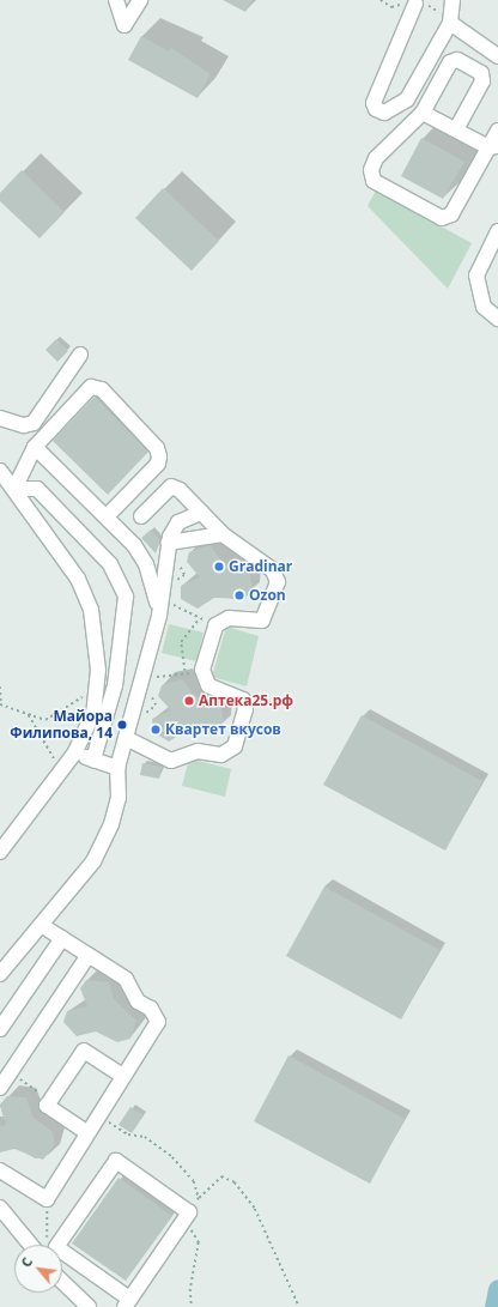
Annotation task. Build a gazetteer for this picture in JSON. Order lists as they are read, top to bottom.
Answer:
{
  "places": [
    "Gradinar",
    "Ozon",
    "Аптека25.рф",
    "Майора Филипова, 14",
    "Квартет вкусов"
  ],
  "north": "top left"
}
